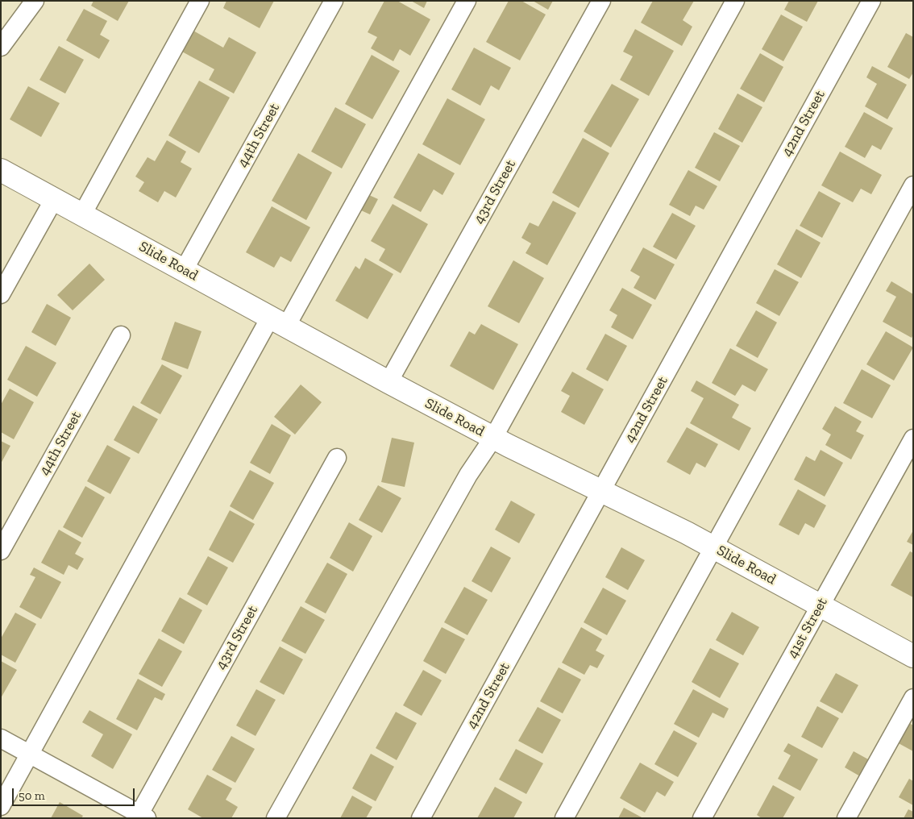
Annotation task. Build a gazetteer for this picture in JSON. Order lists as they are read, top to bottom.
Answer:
{
  "streets": {
    "main road": ["Slide Road"],
    "street": [
      "42nd Street",
      "44th Street",
      "43rd Street",
      "41st Street"
    ]
  },
  "crossings": [
    ["42nd Street", "Slide Road"],
    ["44th Street", "Slide Road"],
    ["43rd Street", "Slide Road"],
    ["Slide Road", "41st Street"]
  ],
  "scale_bar": "50 m"
}
